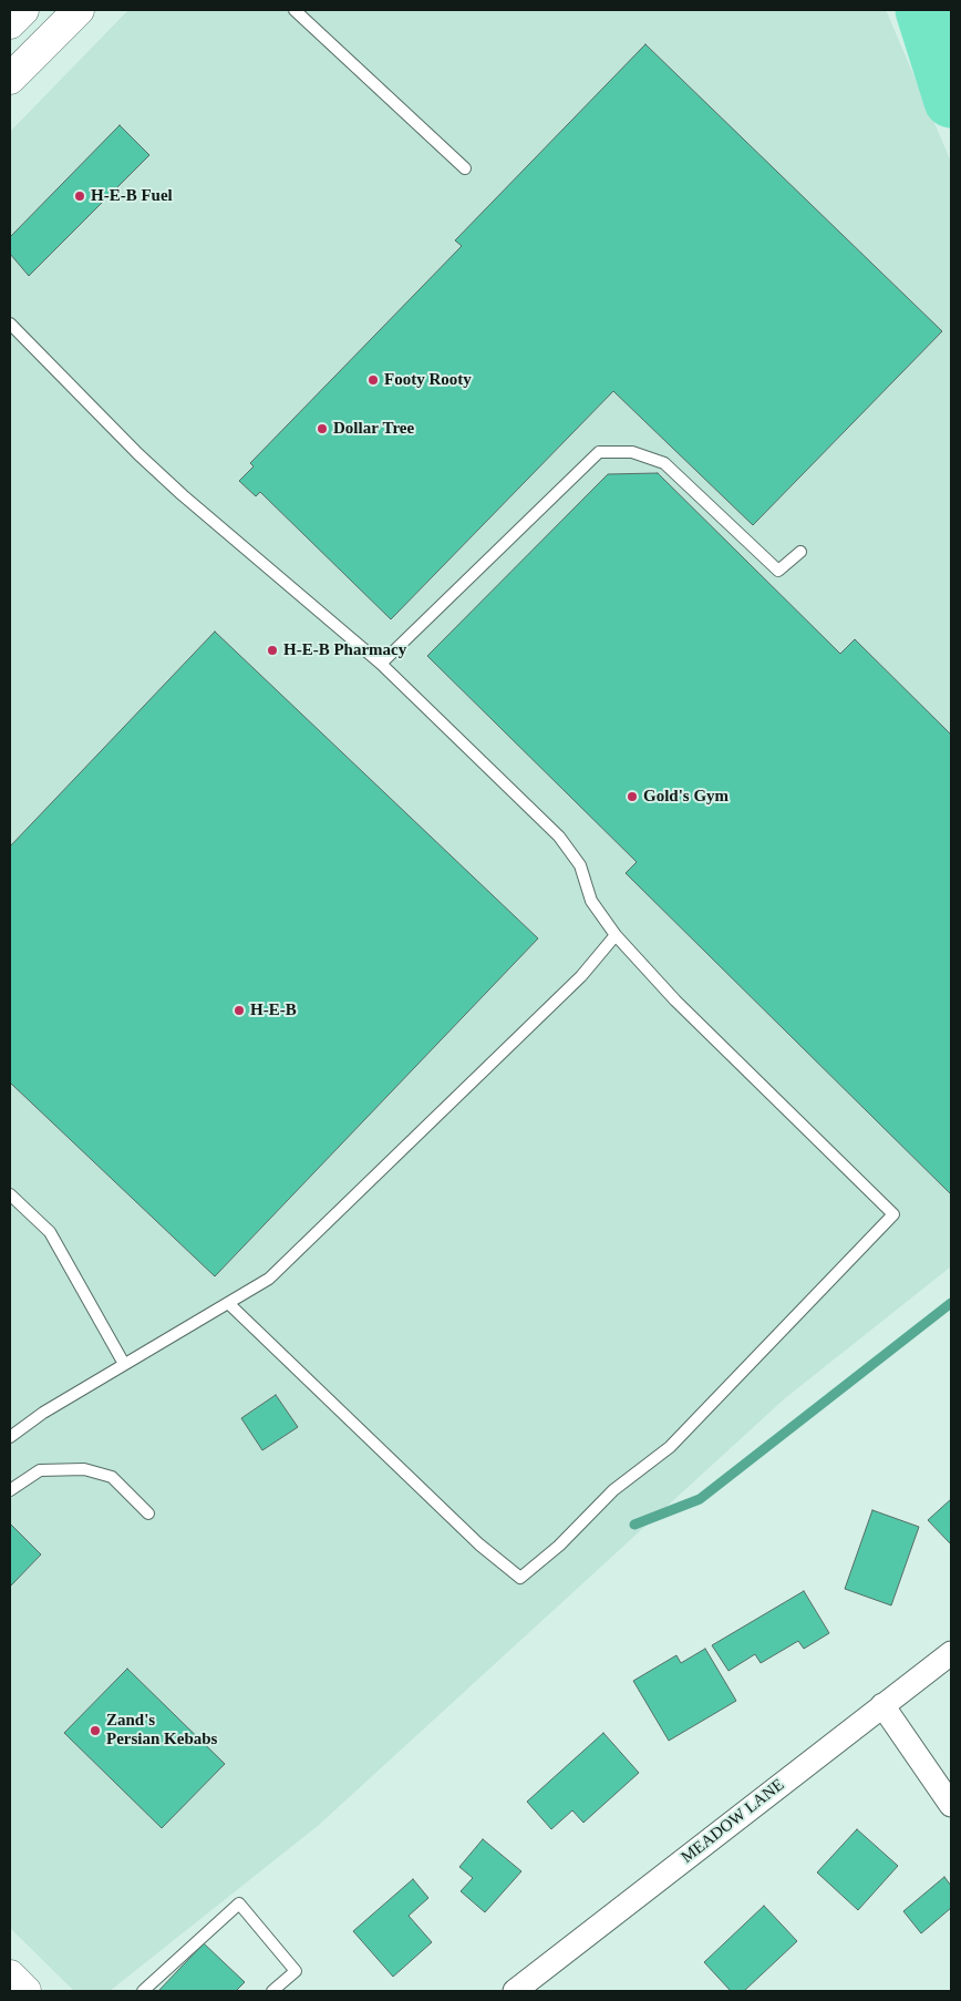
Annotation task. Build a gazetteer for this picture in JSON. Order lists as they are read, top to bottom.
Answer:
{
  "streets": {
    "street": ["MEADOW LANE"]
  },
  "places": [
    "H-E-B Fuel",
    "Footy Rooty",
    "Dollar Tree",
    "H-E-B Pharmacy",
    "Gold's Gym",
    "H-E-B",
    "Zand's Persian Kebabs"
  ]
}
